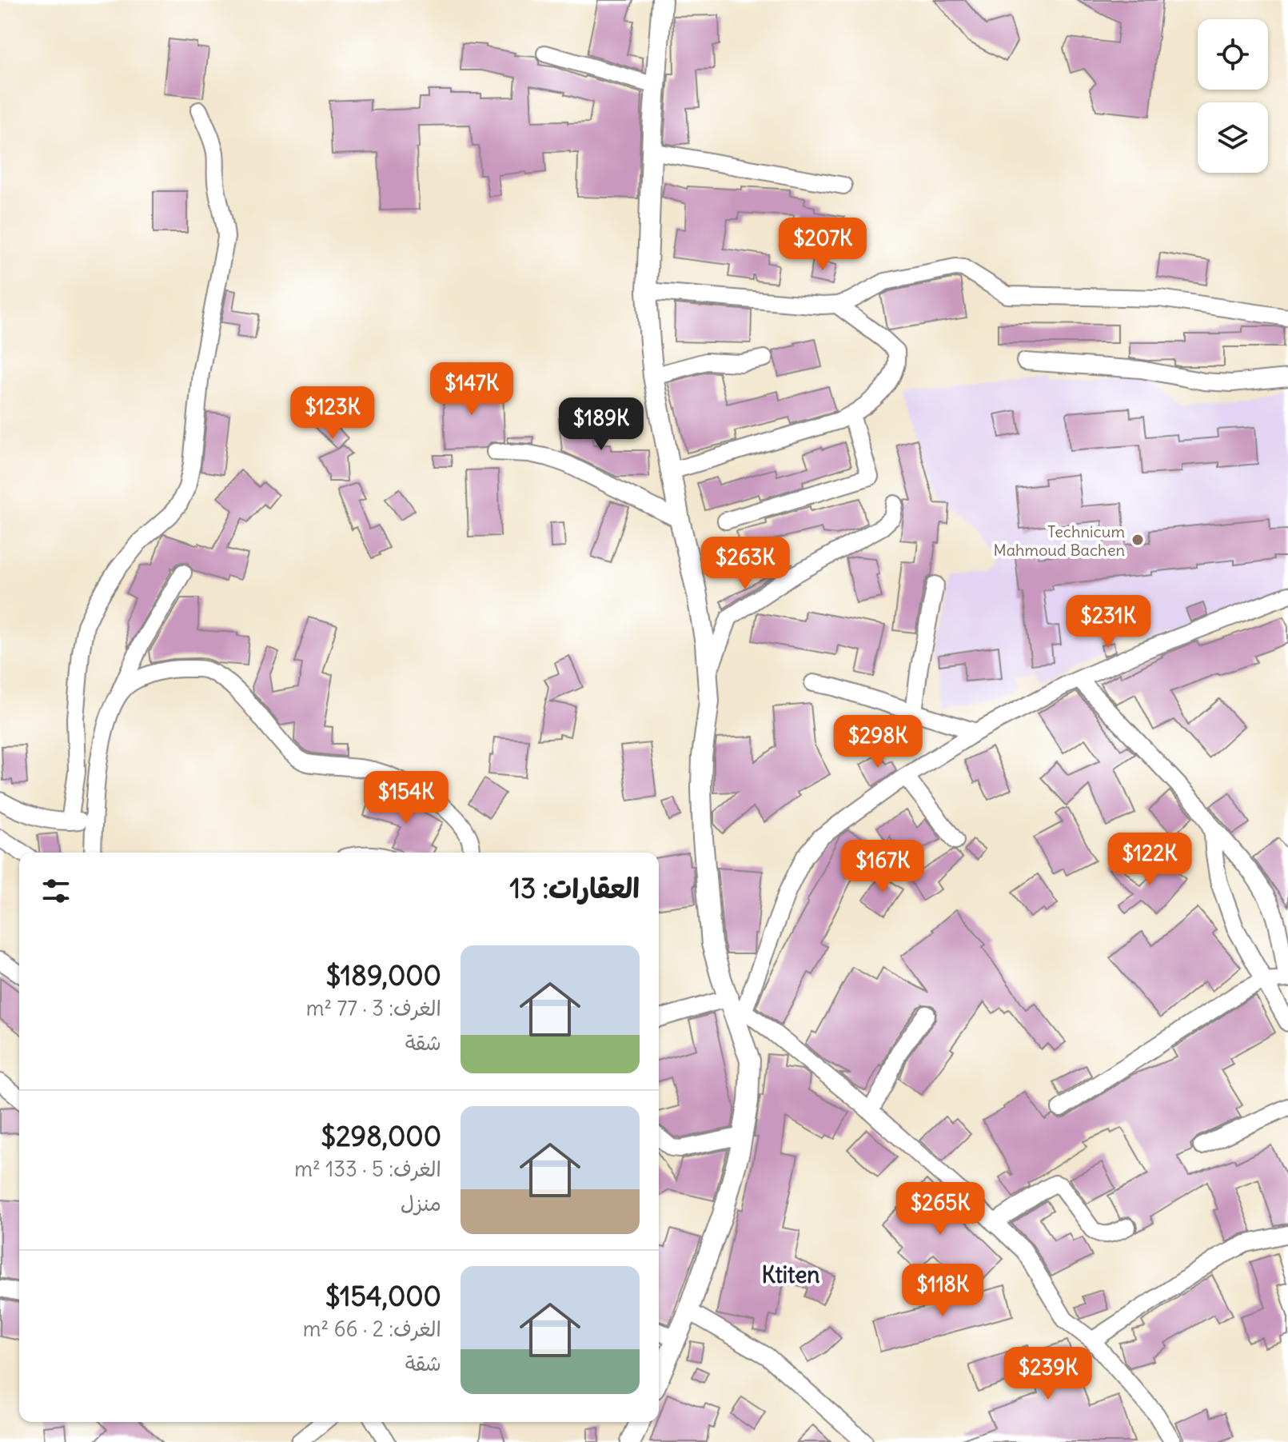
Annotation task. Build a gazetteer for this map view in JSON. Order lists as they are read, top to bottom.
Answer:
{
  "districts": ["Ktiten"],
  "places": ["Technicum Mahmoud Bachen"],
  "page": {
    "price": [
      "$207K",
      "$147K",
      "$123K",
      "$189K",
      "$263K",
      "$231K",
      "$298K",
      "$154K",
      "$122K",
      "$167K",
      "$265K",
      "$118K",
      "$239K"
    ],
    "heading": "العقارات: 13",
    "list": [
      {
        "name": "$189,000",
        "note": "الغرف: 3 · 77 m² · شقة"
      },
      {
        "name": "$298,000",
        "note": "الغرف: 5 · 133 m² · منزل"
      },
      {
        "name": "$154,000",
        "note": "الغرف: 2 · 66 m² · شقة"
      }
    ]
  }
}
